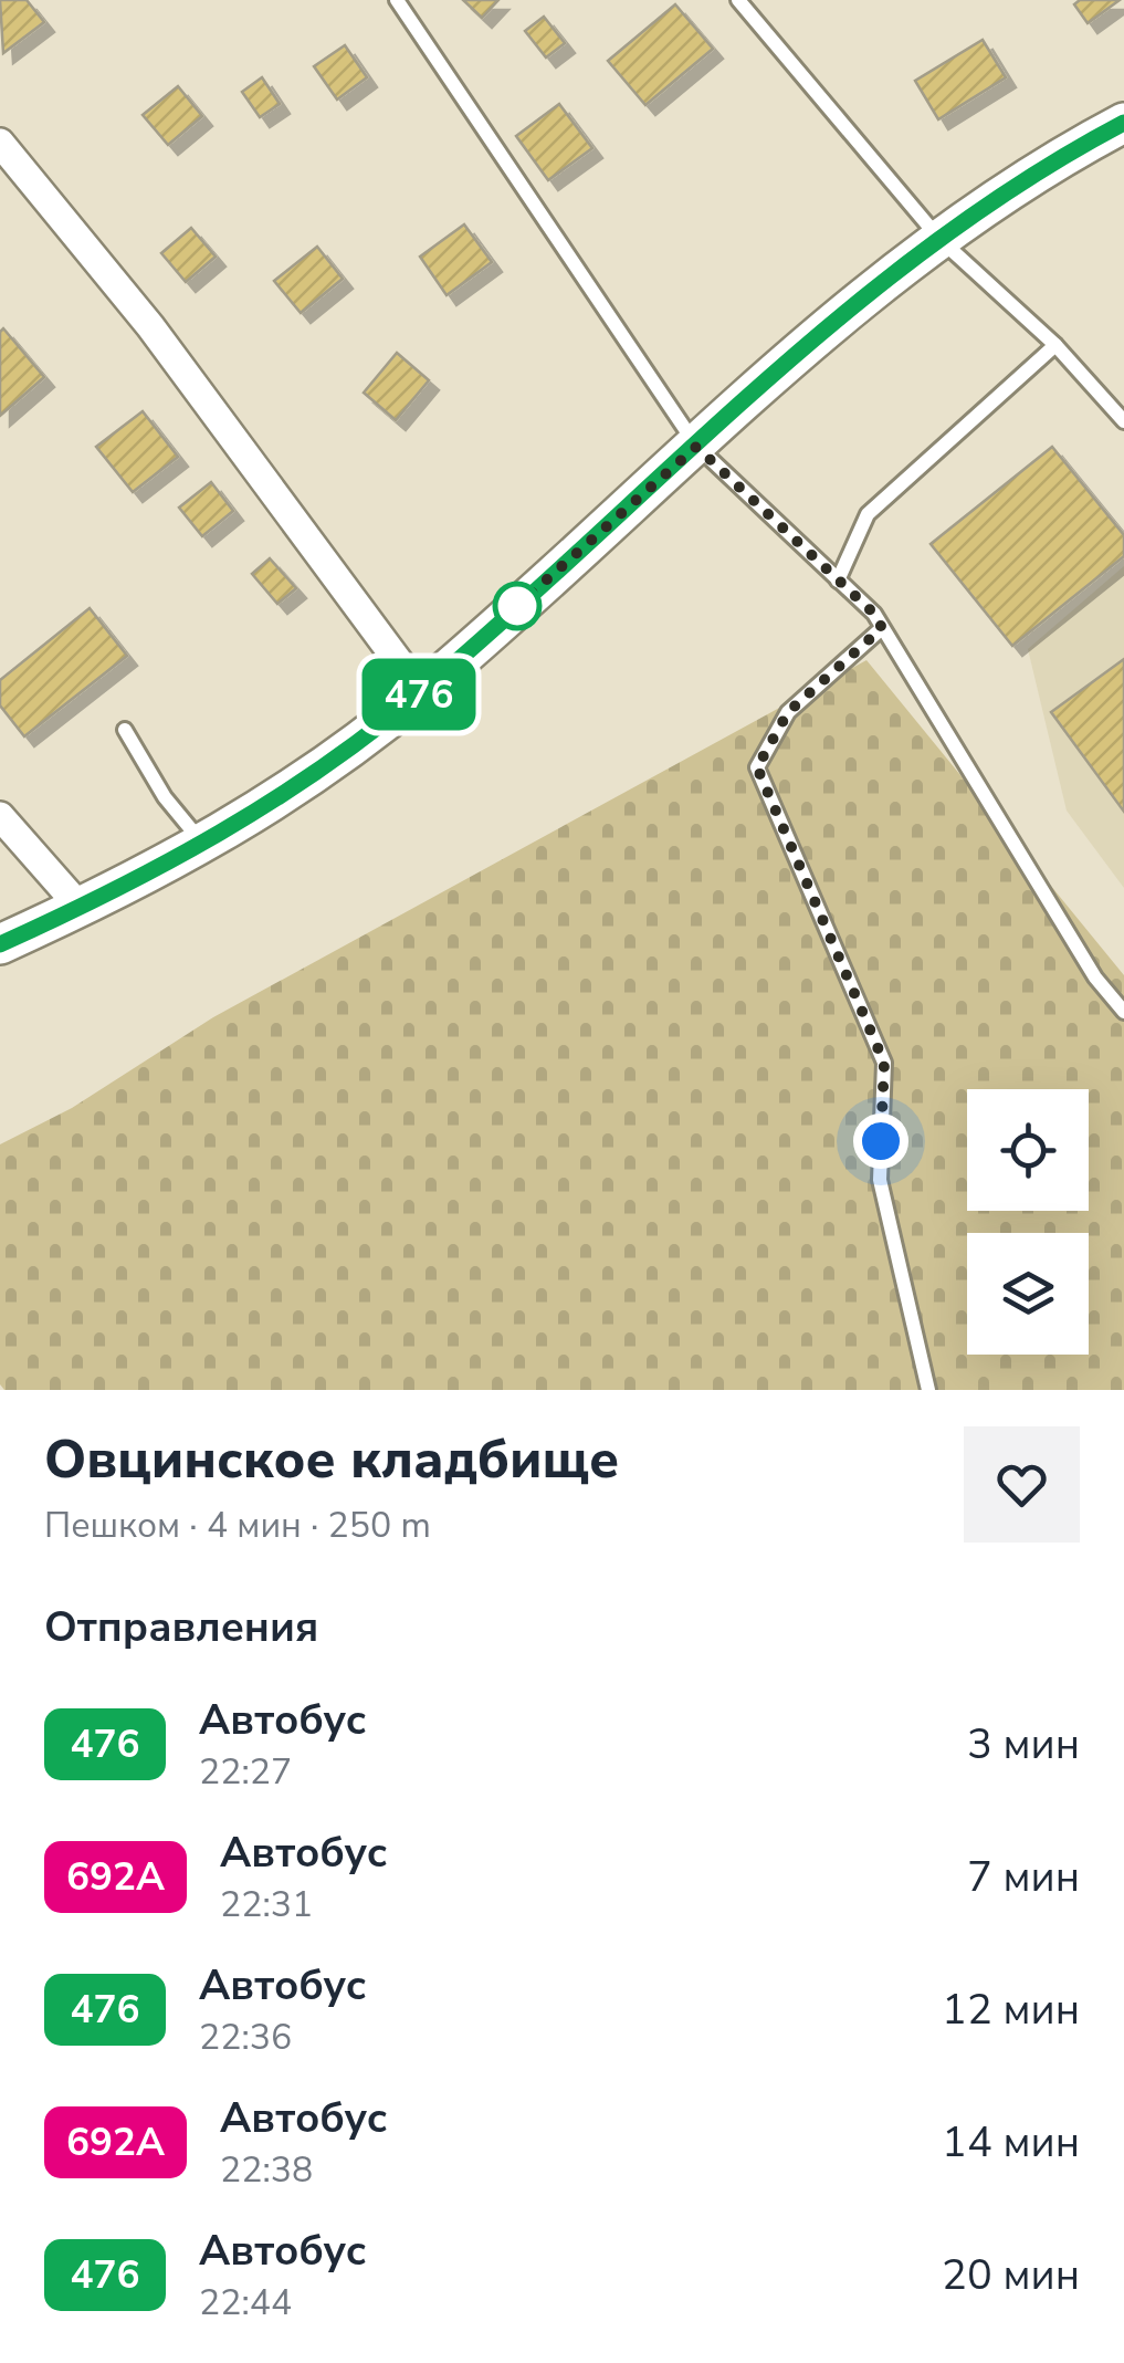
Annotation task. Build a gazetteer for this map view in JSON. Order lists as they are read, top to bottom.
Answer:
{
  "lines": ["bus line 476"],
  "page": {
    "on_map": "476",
    "heading": [
      ["Овцинское кладбище", "Пешком · 4 мин · 250 m"],
      "Отправления"
    ],
    "list": [
      {
        "mark": "476",
        "name": "Автобус",
        "note": "22:27",
        "value": "3 мин"
      },
      {
        "mark": "692А",
        "name": "Автобус",
        "note": "22:31",
        "value": "7 мин"
      },
      {
        "mark": "476",
        "name": "Автобус",
        "note": "22:36",
        "value": "12 мин"
      },
      {
        "mark": "692А",
        "name": "Автобус",
        "note": "22:38",
        "value": "14 мин"
      },
      {
        "mark": "476",
        "name": "Автобус",
        "note": "22:44",
        "value": "20 мин"
      }
    ]
  }
}
